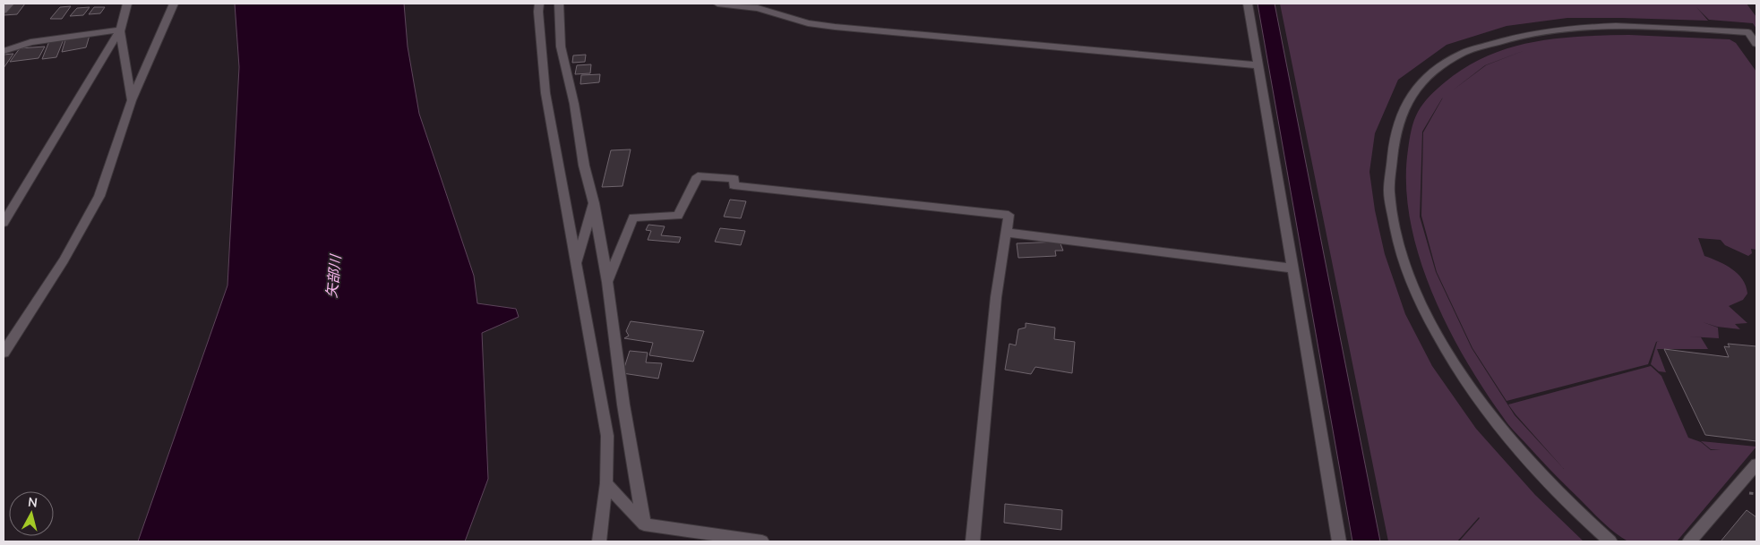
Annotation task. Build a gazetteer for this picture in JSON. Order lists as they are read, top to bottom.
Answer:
{
  "water": ["矢部川"],
  "north": "top"
}
